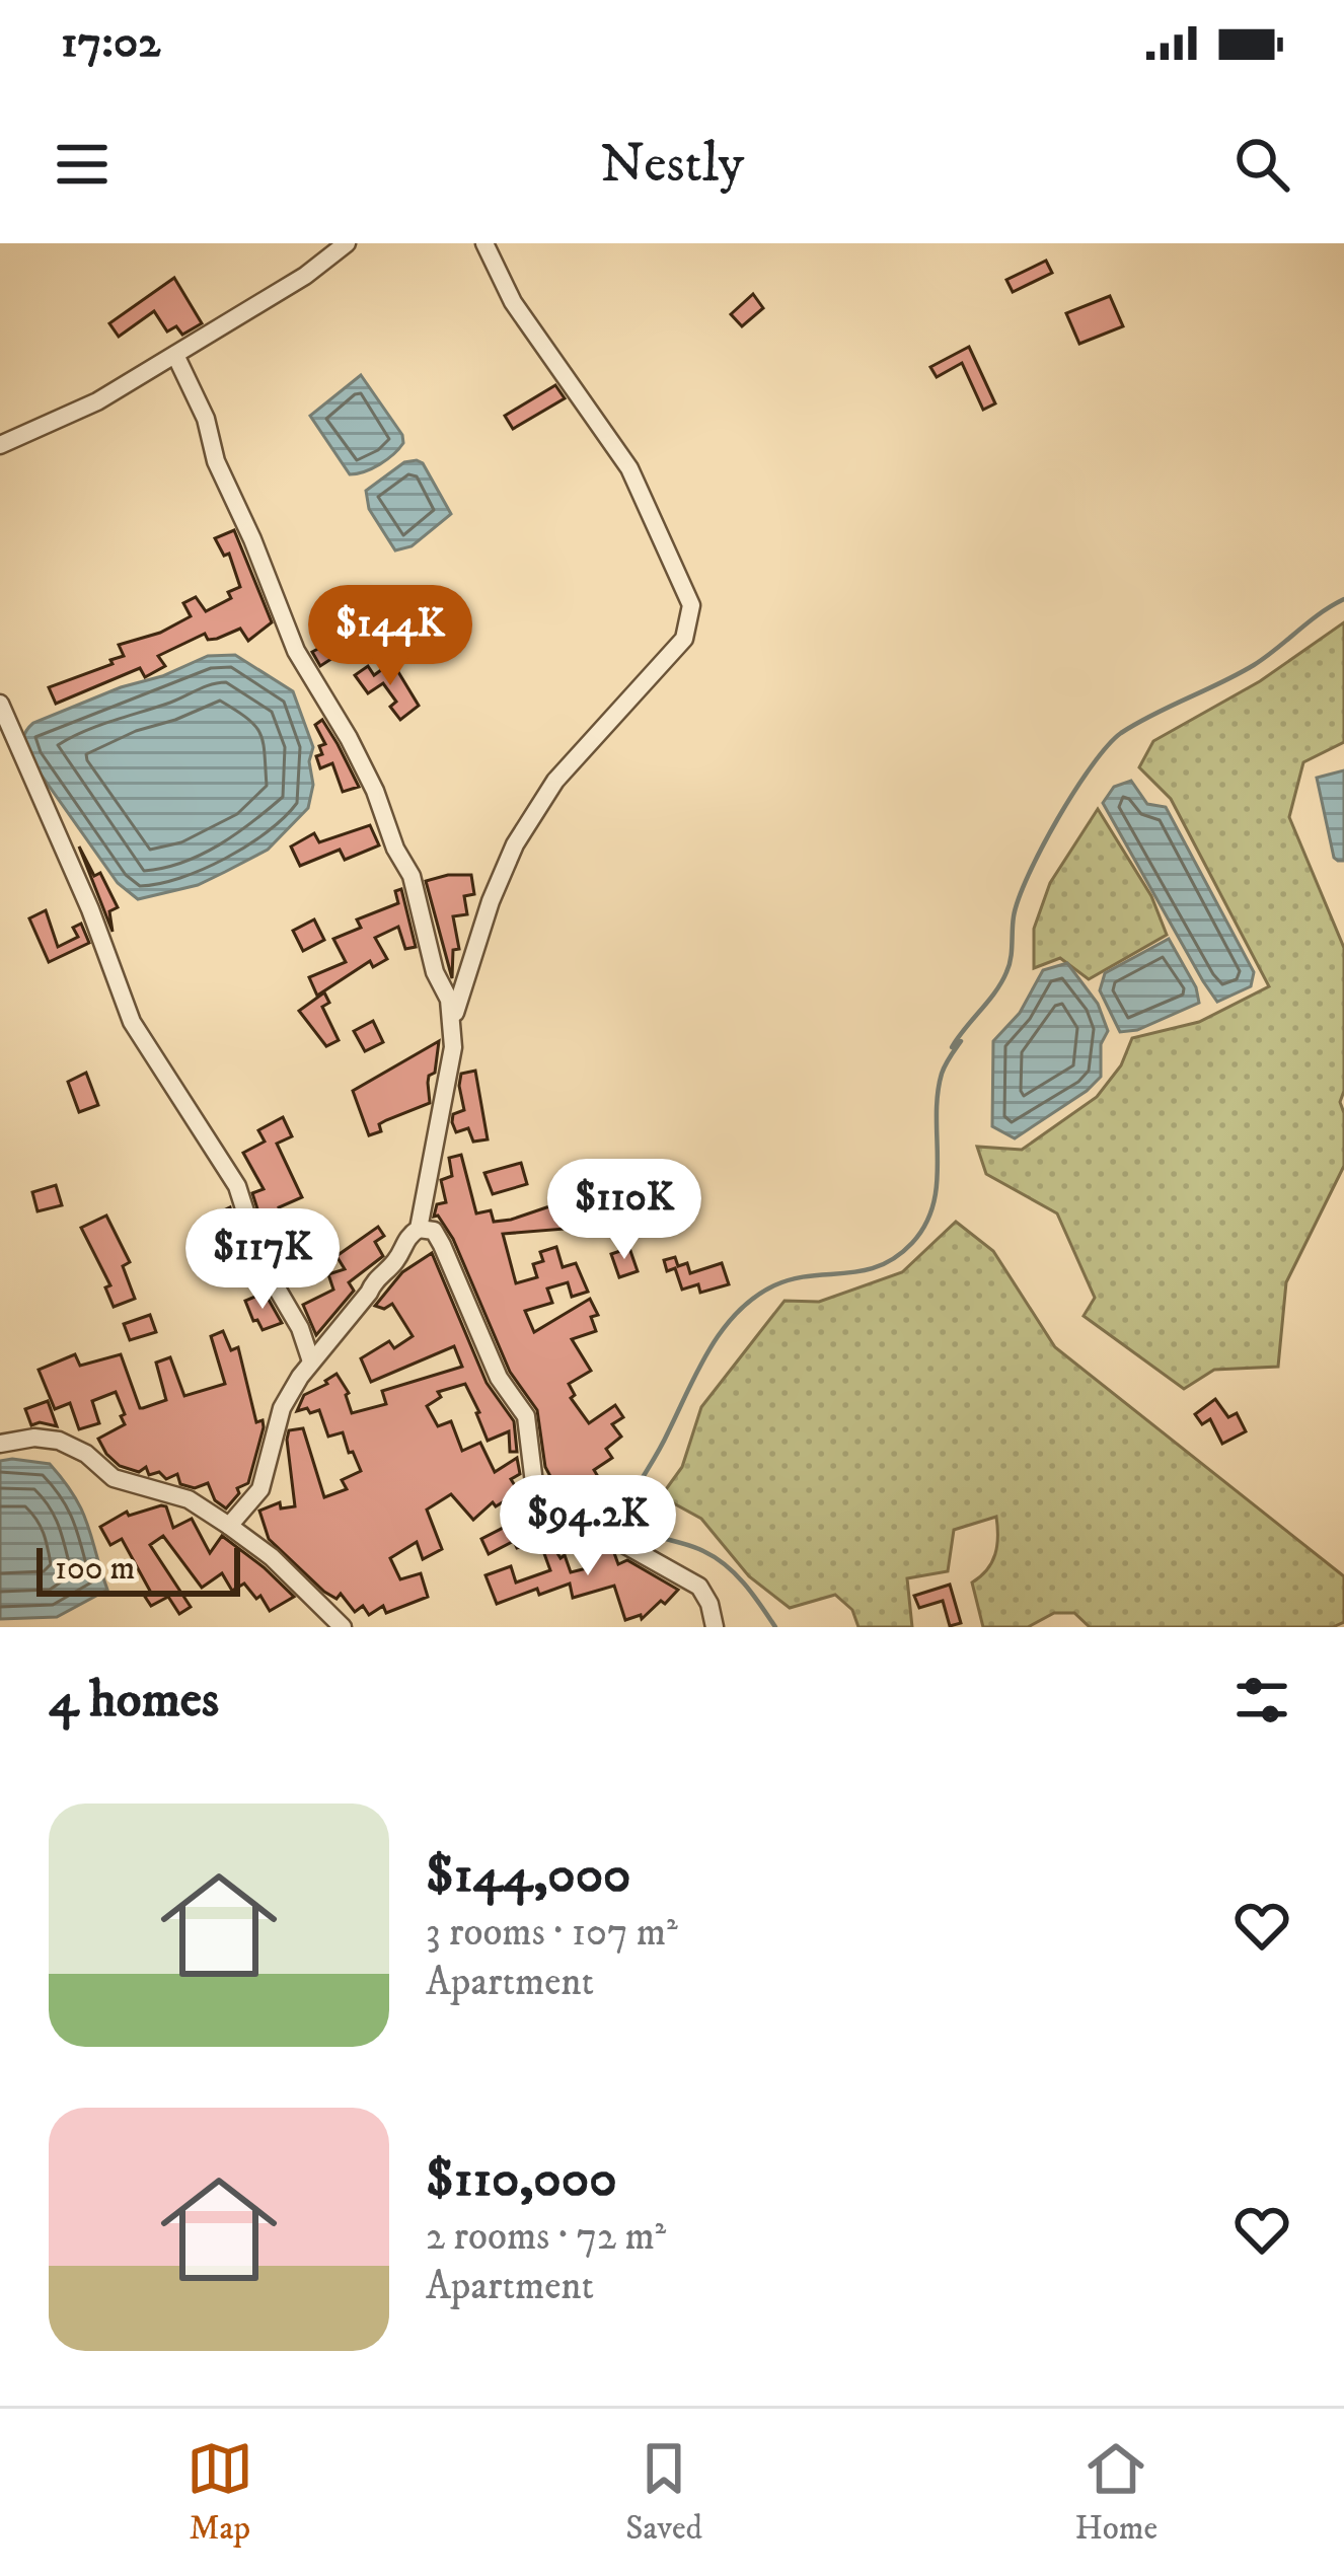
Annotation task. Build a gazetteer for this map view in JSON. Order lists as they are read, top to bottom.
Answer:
{
  "scale_bar": "100 m",
  "page": {
    "status": "17:02",
    "header": "Nestly",
    "price": [
      "$144K",
      "$110K",
      "$117K",
      "$94.2K"
    ],
    "scale": "100 m",
    "heading": "4 homes",
    "list": [
      {
        "name": "$144,000",
        "note": "3 rooms · 107 m² · Apartment"
      },
      {
        "name": "$110,000",
        "note": "2 rooms · 72 m² · Apartment"
      }
    ],
    "tabs": ["Map", "Saved", "Home"]
  }
}
